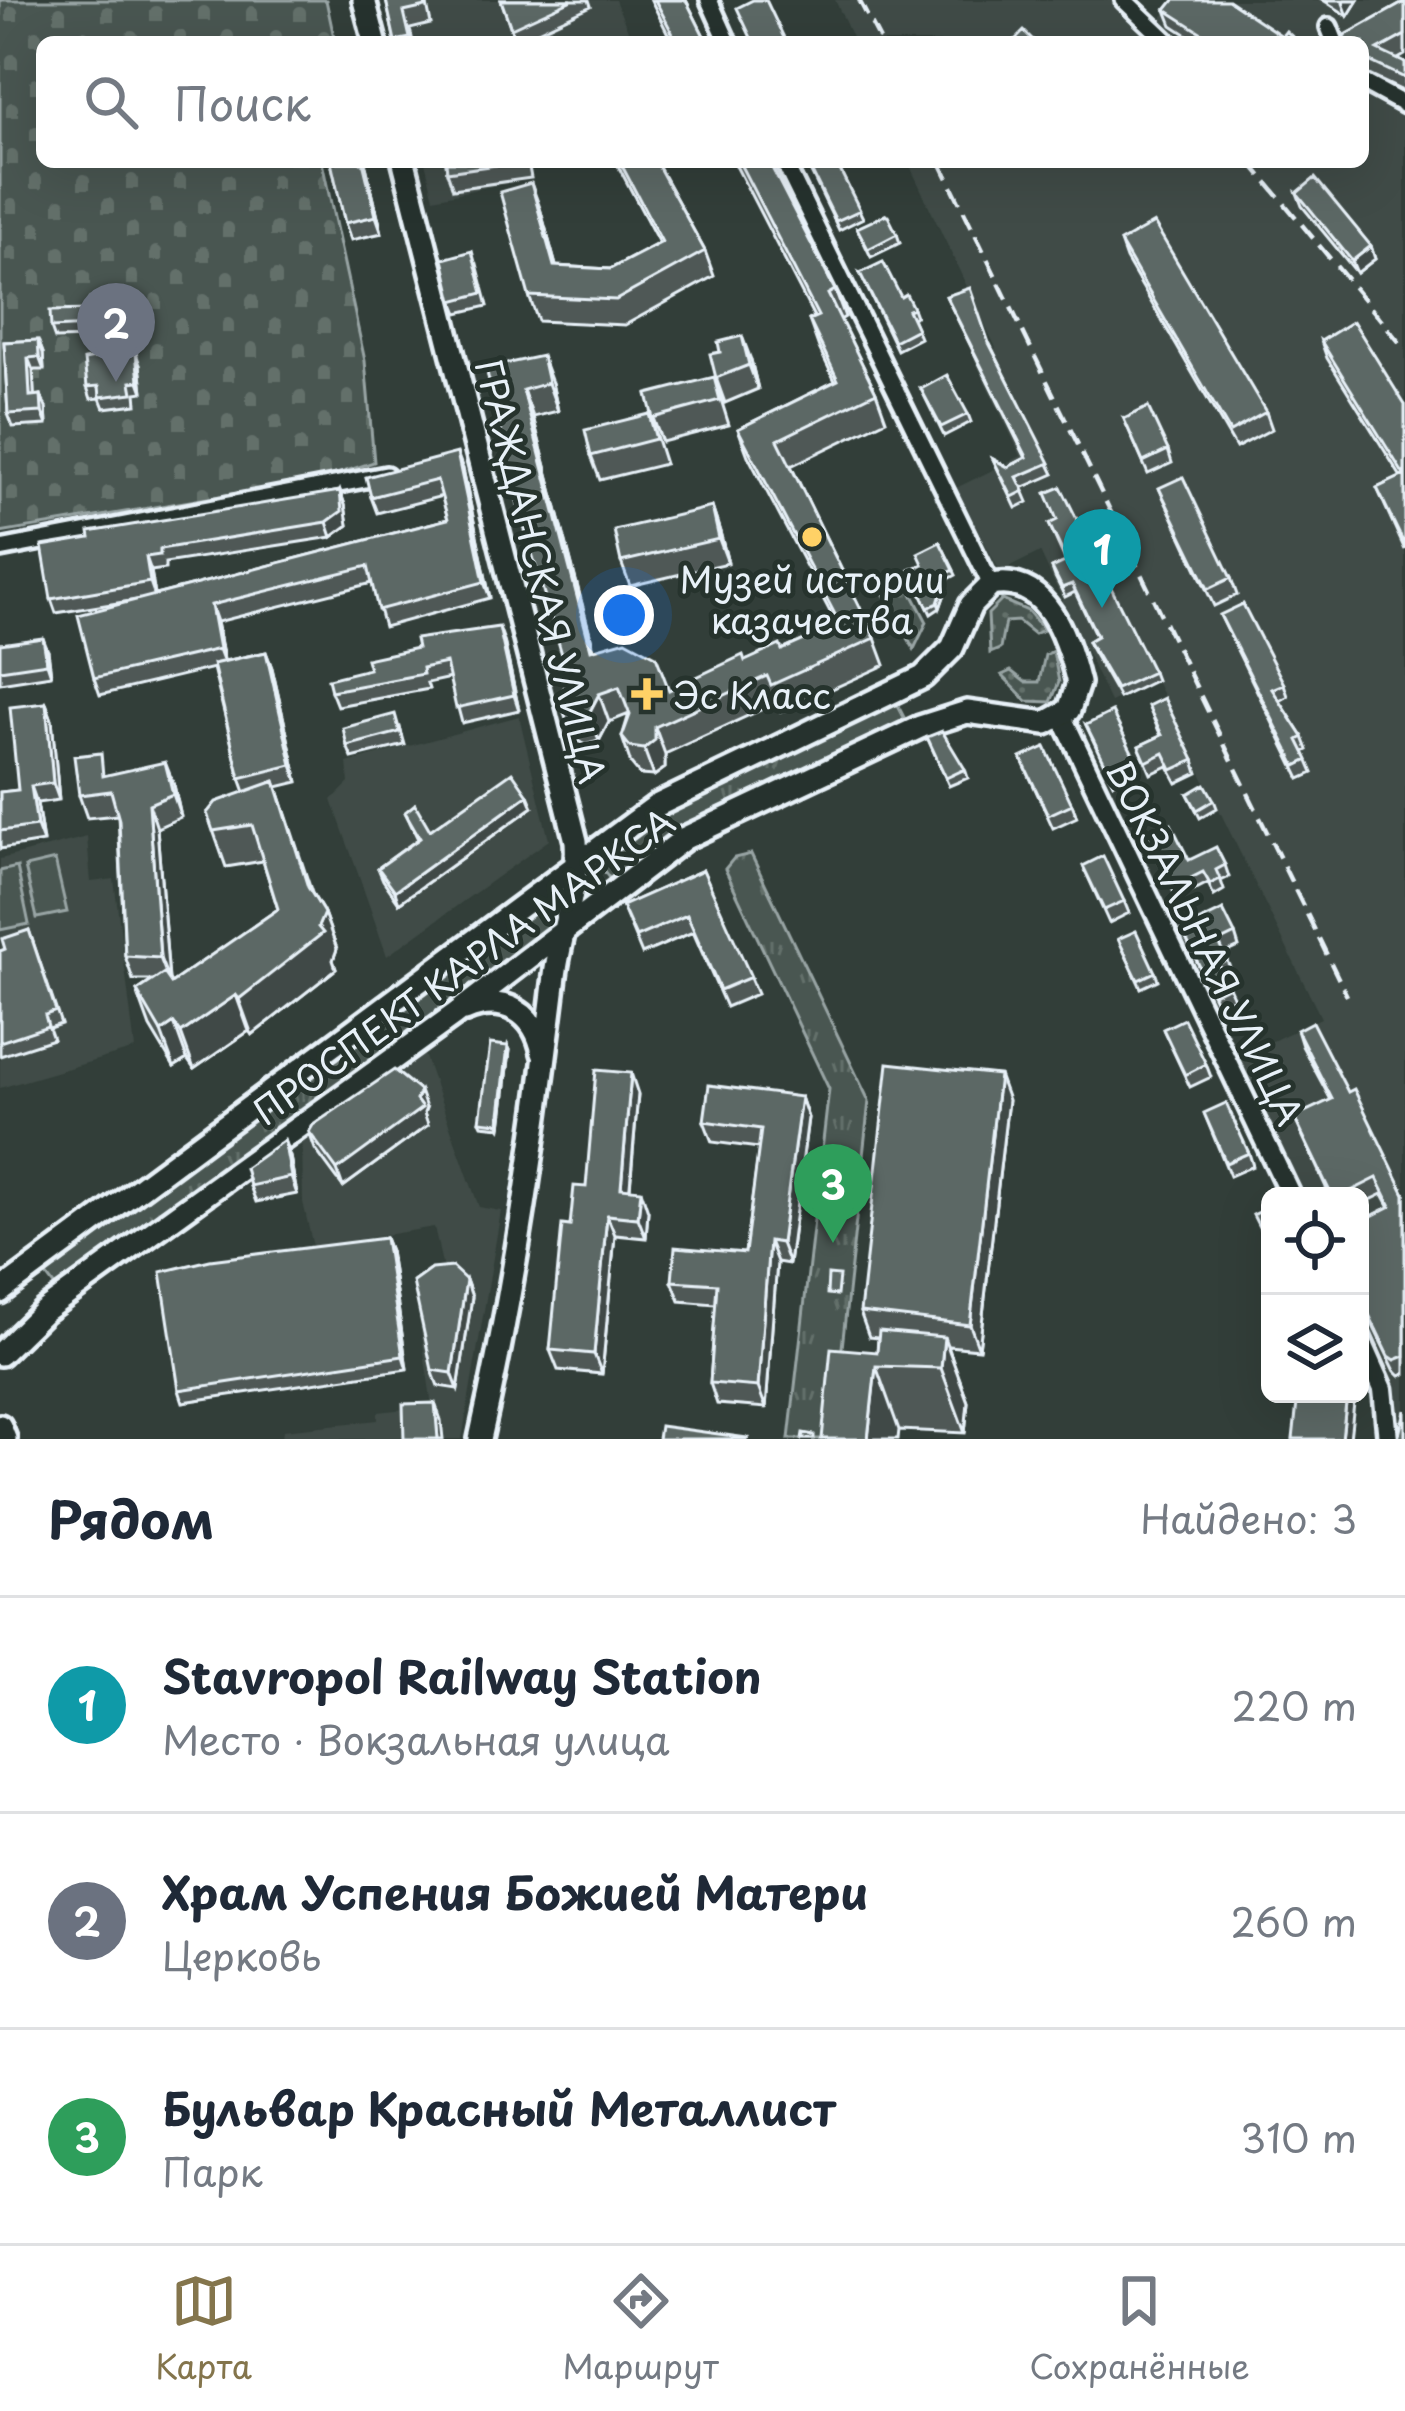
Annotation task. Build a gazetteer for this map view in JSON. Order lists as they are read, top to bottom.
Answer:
{
  "streets": {
    "main road": ["ГРАЖДАНСКАЯ УЛИЦА", "ПРОСПЕКТ КАРЛА МАРКСА"],
    "street": ["ВОКЗАЛЬНАЯ УЛИЦА"]
  },
  "crossings": [
    ["ГРАЖДАНСКАЯ УЛИЦА", "ПРОСПЕКТ КАРЛА МАРКСА"],
    ["ВОКЗАЛЬНАЯ УЛИЦА", "ПРОСПЕКТ КАРЛА МАРКСА"]
  ],
  "places": {
    "other": ["Музей истории казачества"],
    "health": ["Эс Класс"]
  },
  "page": {
    "search": "Поиск",
    "pins": ["2", "1", "3"],
    "heading": ["Рядом", "Найдено: 3"],
    "list": [
      {
        "mark": "1",
        "name": "Stavropol Railway Station",
        "note": "Место · Вокзальная улица",
        "value": "220 m"
      },
      {
        "mark": "2",
        "name": "Храм Успения Божией Матери",
        "note": "Церковь",
        "value": "260 m"
      },
      {
        "mark": "3",
        "name": "Бульвар Красный Металлист",
        "note": "Парк",
        "value": "310 m"
      }
    ],
    "nav": ["Карта", "Маршрут", "Сохранённые"]
  }
}
